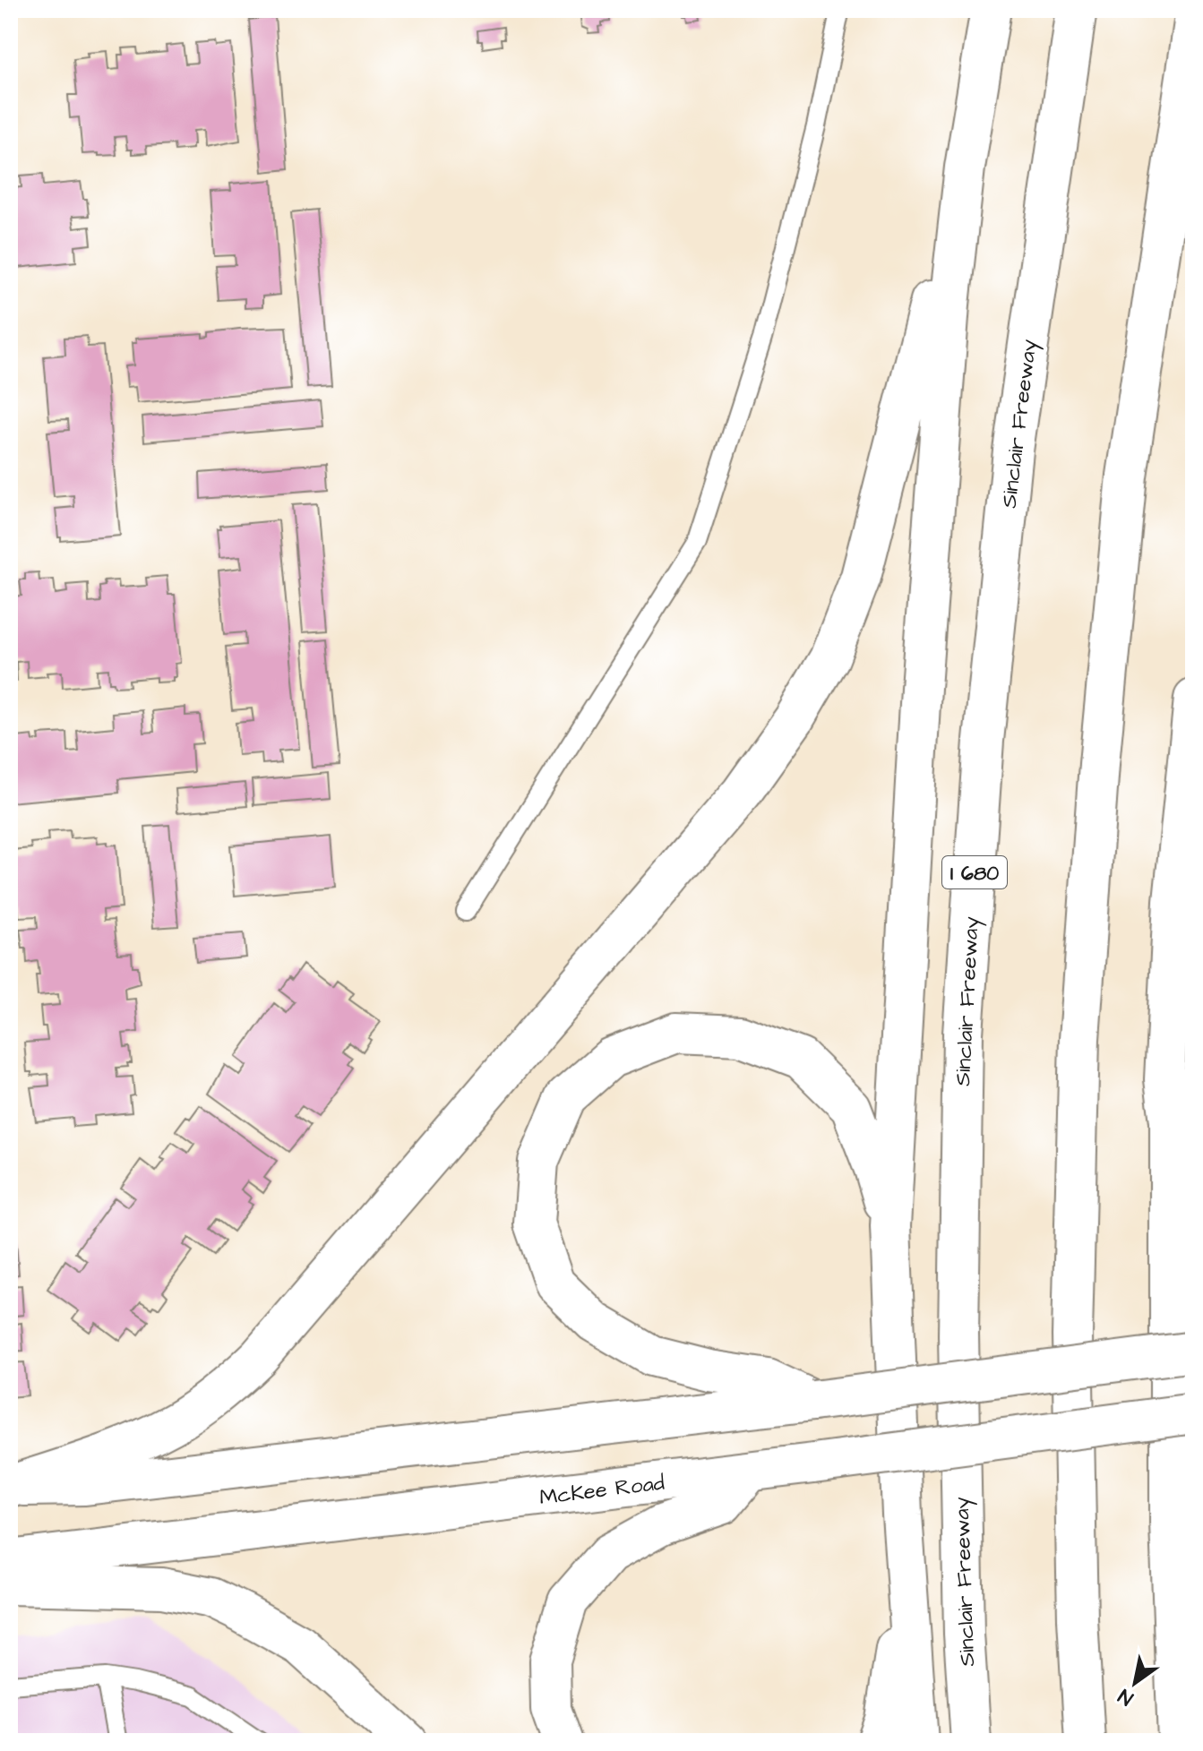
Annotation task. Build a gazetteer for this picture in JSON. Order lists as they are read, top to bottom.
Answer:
{
  "streets": {
    "main road": ["Sinclair Freeway", "I 680", "McKee Road"]
  },
  "north": "bottom left"
}
